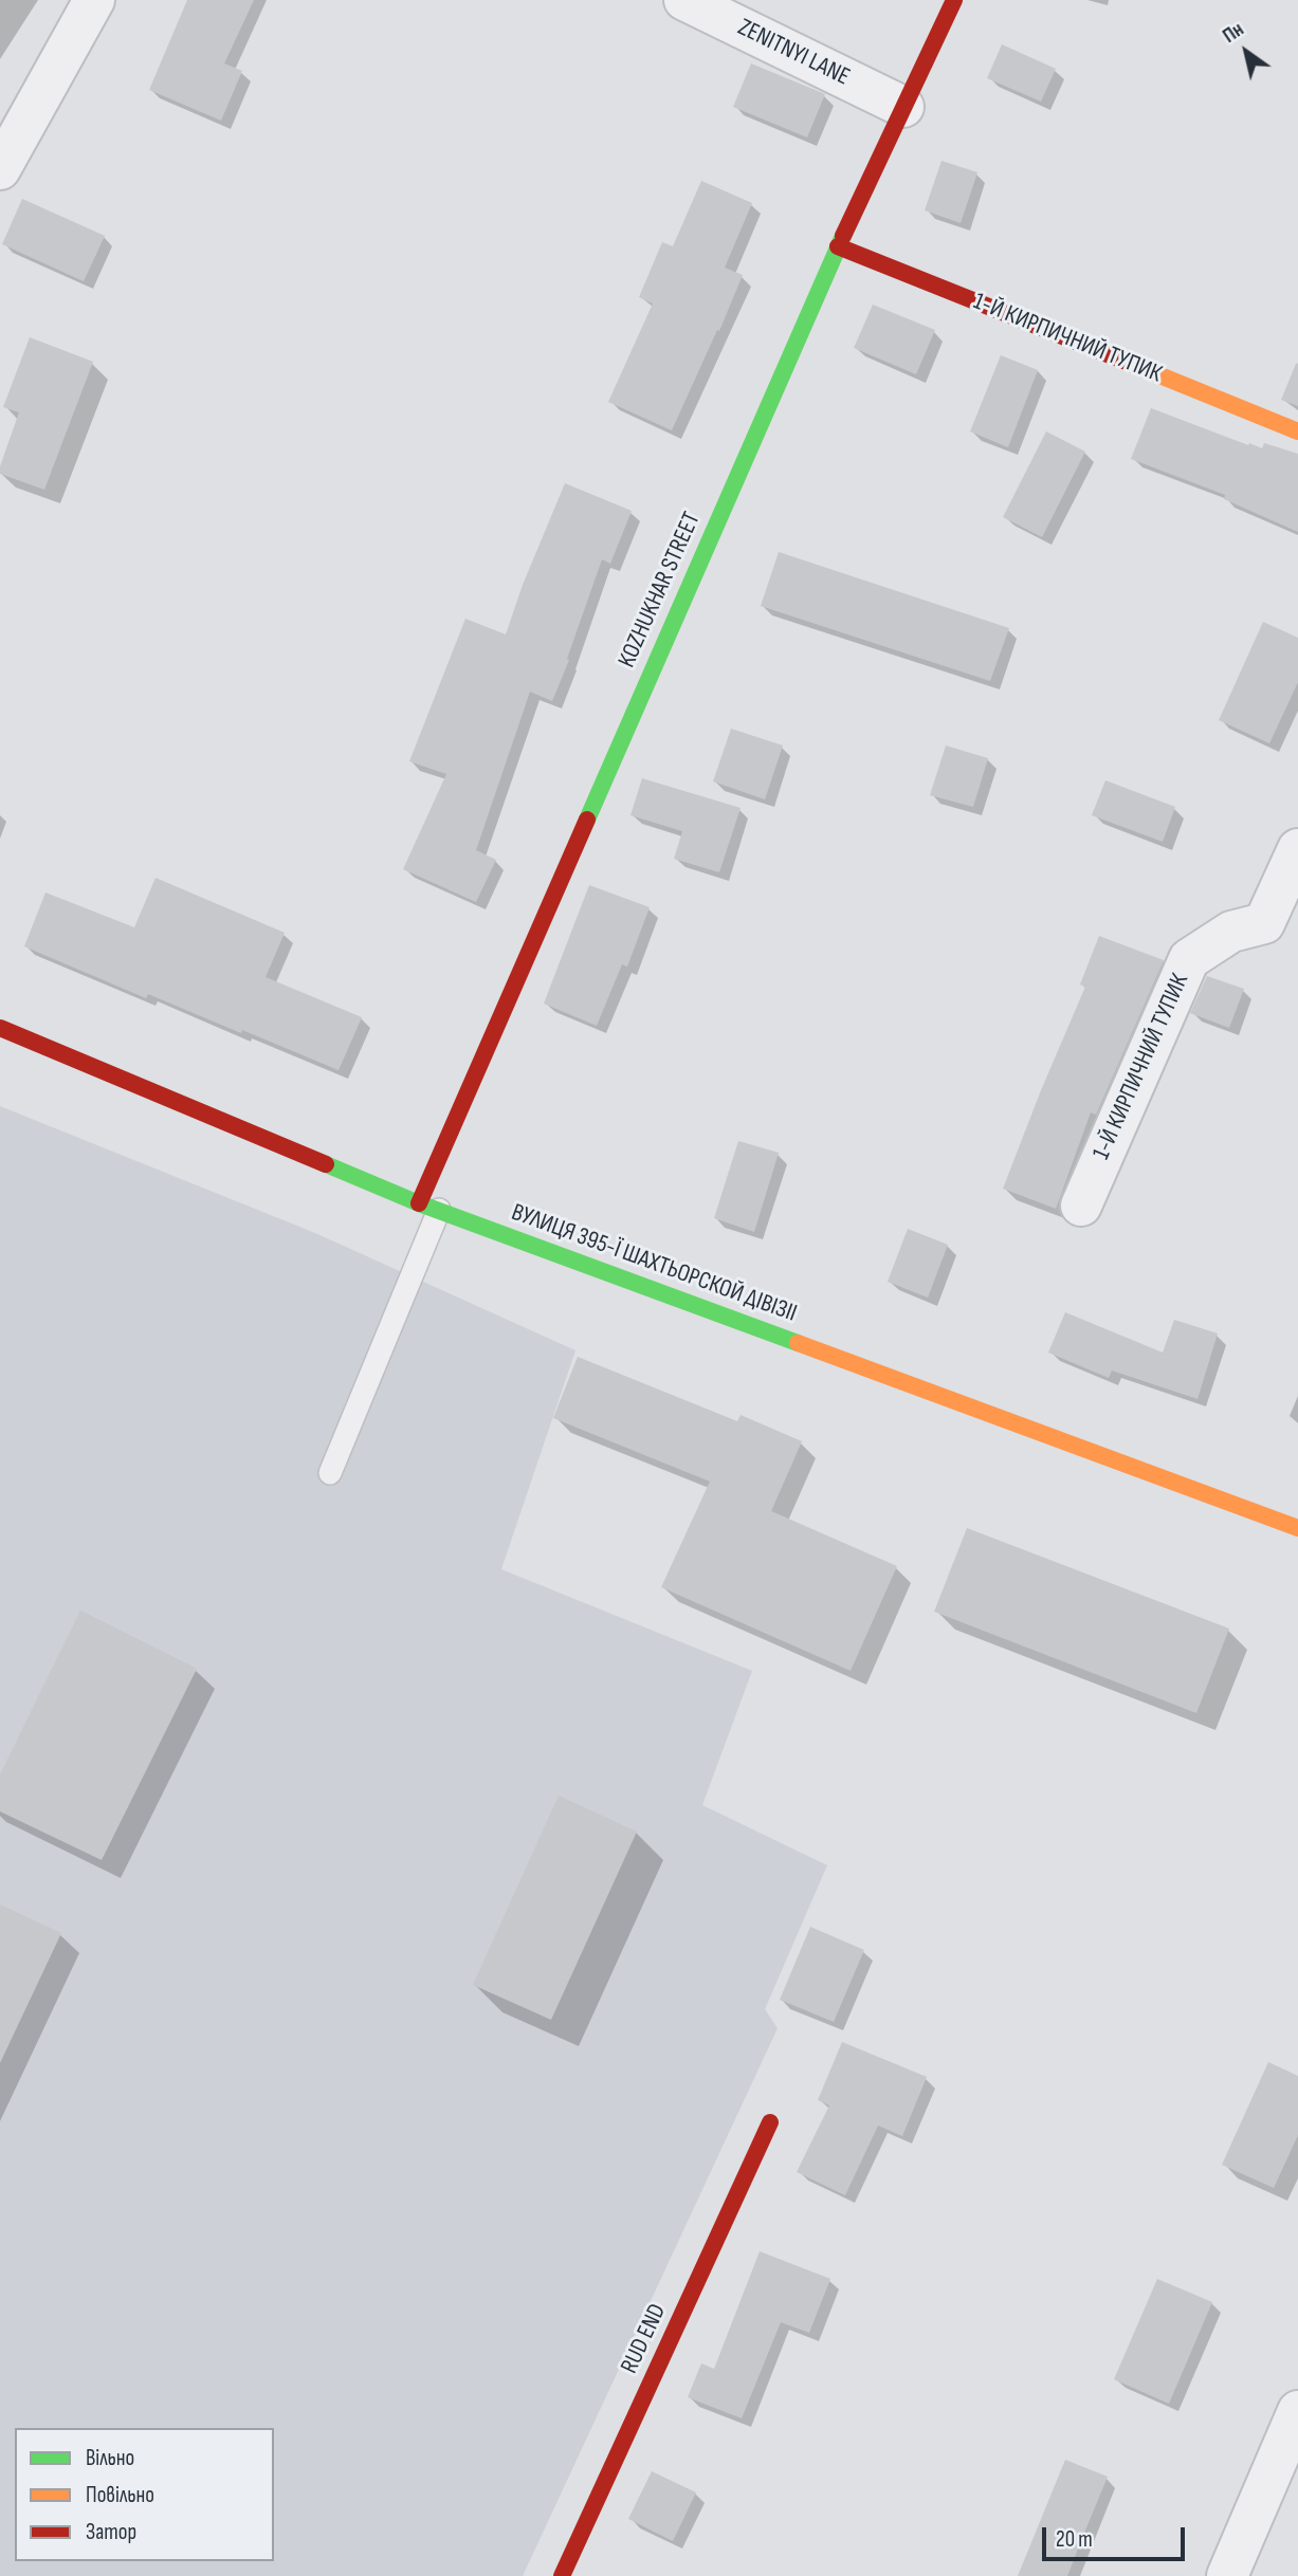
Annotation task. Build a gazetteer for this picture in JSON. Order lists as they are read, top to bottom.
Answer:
{
  "streets": {
    "street": [
      "ZENITNYI LANE",
      "1-Й КИРПИЧНИЙ ТУПИК",
      "KOZHUKHAR STREET",
      "ВУЛИЦЯ 395-Ї ШАХТЬОРСКОЙ ДІВІЗІІ",
      "RUD END"
    ]
  },
  "crossings": [
    ["ZENITNYI LANE", "KOZHUKHAR STREET"],
    ["1-Й КИРПИЧНИЙ ТУПИК", "KOZHUKHAR STREET"],
    ["KOZHUKHAR STREET", "ВУЛИЦЯ 395-Ї ШАХТЬОРСКОЙ ДІВІЗІІ"]
  ],
  "legend": ["Вільно", "Повільно", "Затор"],
  "scale_bar": "20 m",
  "north": "top left"
}
